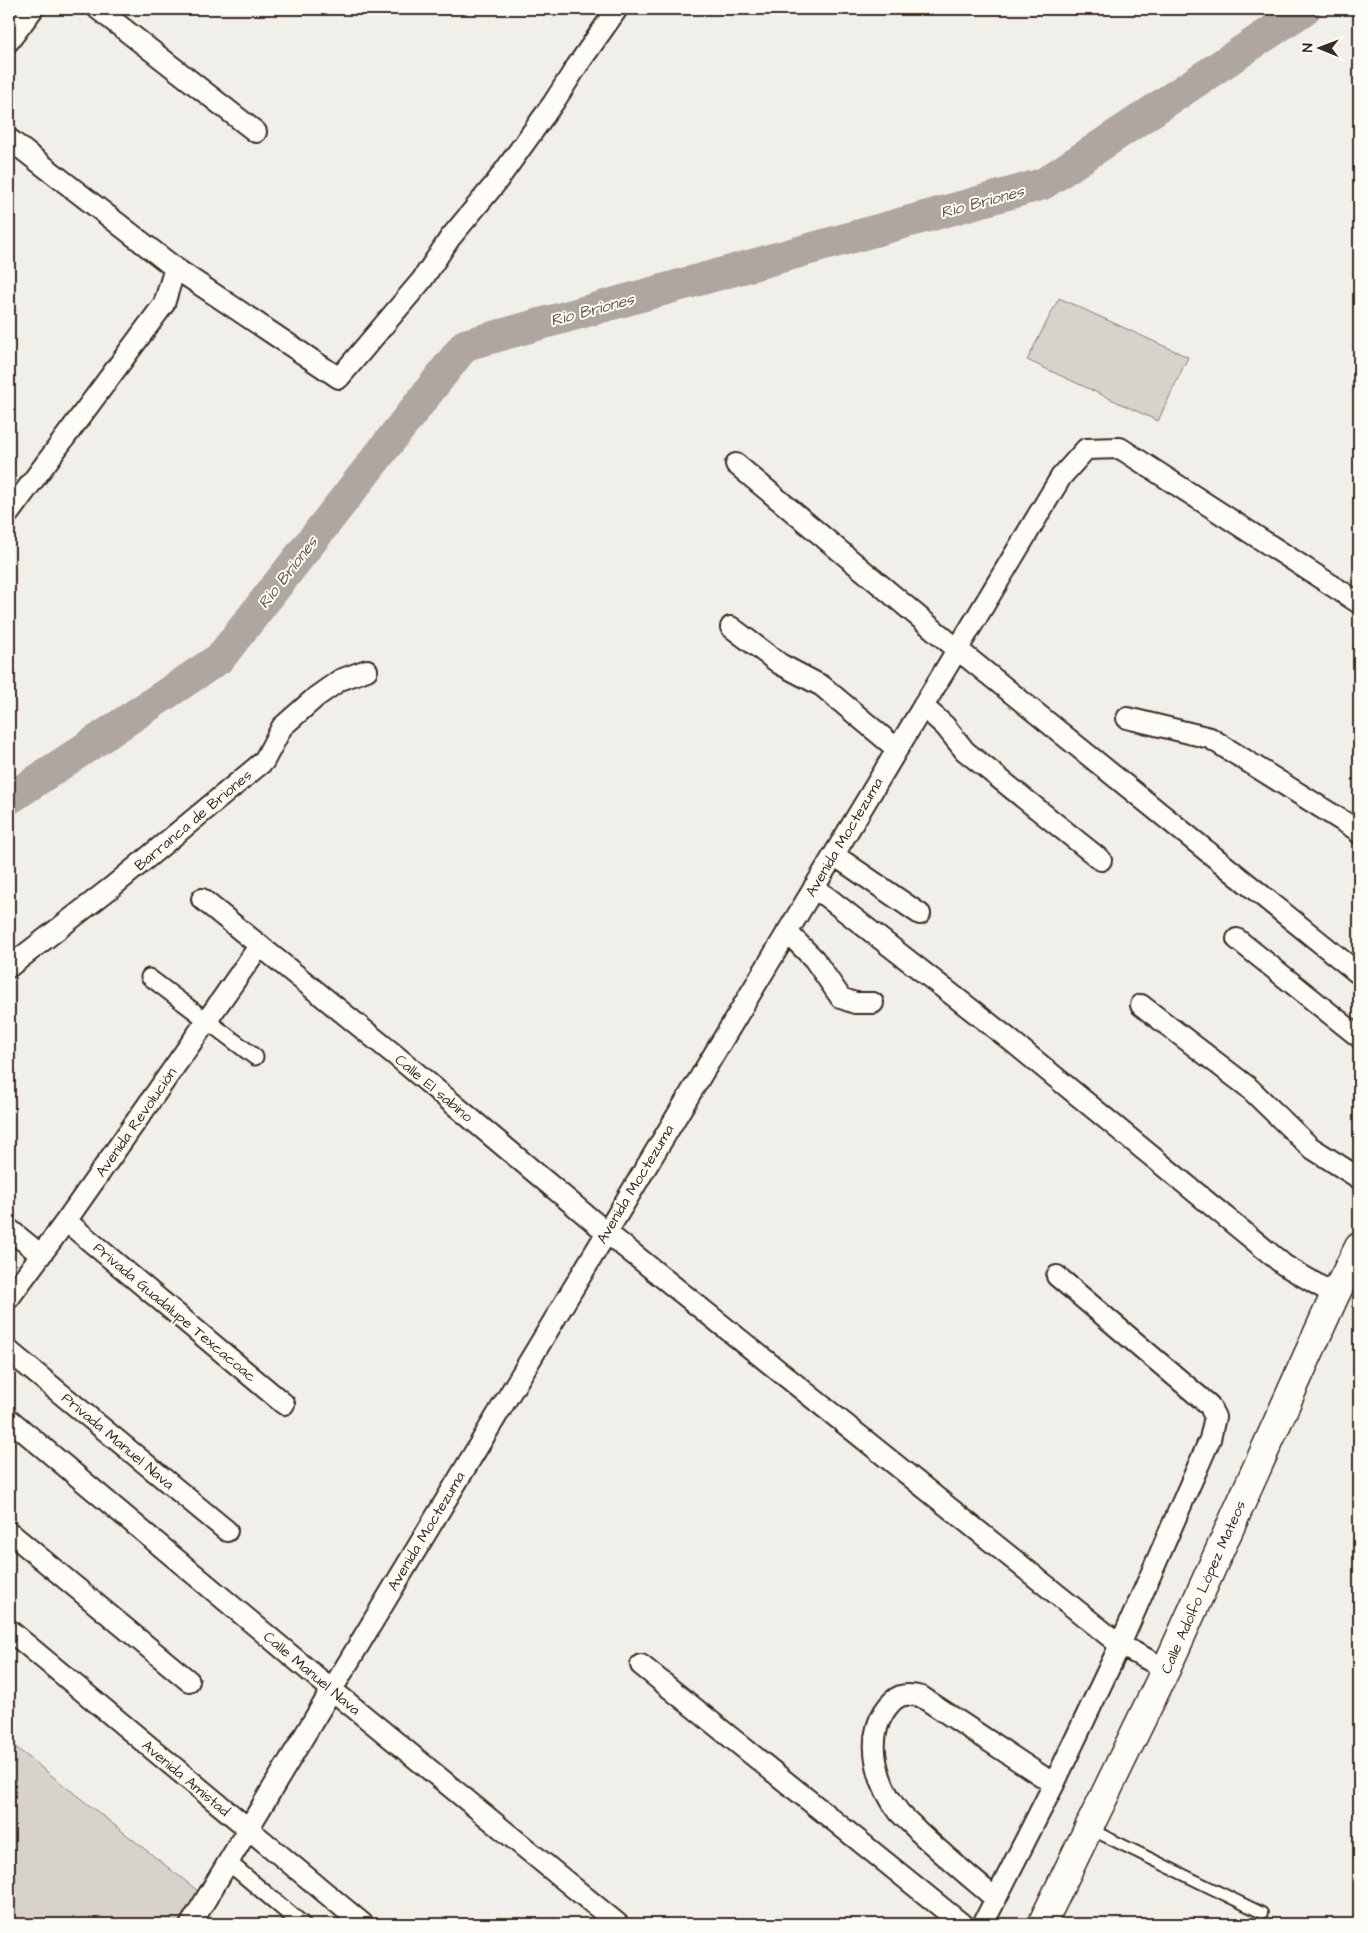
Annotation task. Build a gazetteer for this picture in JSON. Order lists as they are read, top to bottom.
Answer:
{
  "streets": {
    "main road": ["Calle Adolfo López Mateos"],
    "street": [
      "Barranca de Briones",
      "Avenida Moctezuma",
      "Calle El sabino",
      "Avenida Revolución",
      "Privada Guadalupe Texcacoac",
      "Privada Manuel Nava",
      "Calle Manuel Nava",
      "Avenida Amistad"
    ]
  },
  "crossings": [
    ["Avenida Moctezuma", "Calle El sabino"],
    ["Avenida Moctezuma", "Calle Manuel Nava"],
    ["Avenida Moctezuma", "Avenida Amistad"],
    ["Calle El sabino", "Avenida Revolución"],
    ["Calle El sabino", "Calle Adolfo López Mateos"],
    ["Avenida Revolución", "Privada Guadalupe Texcacoac"]
  ],
  "water": ["Rio Briones"],
  "north": "left"
}
